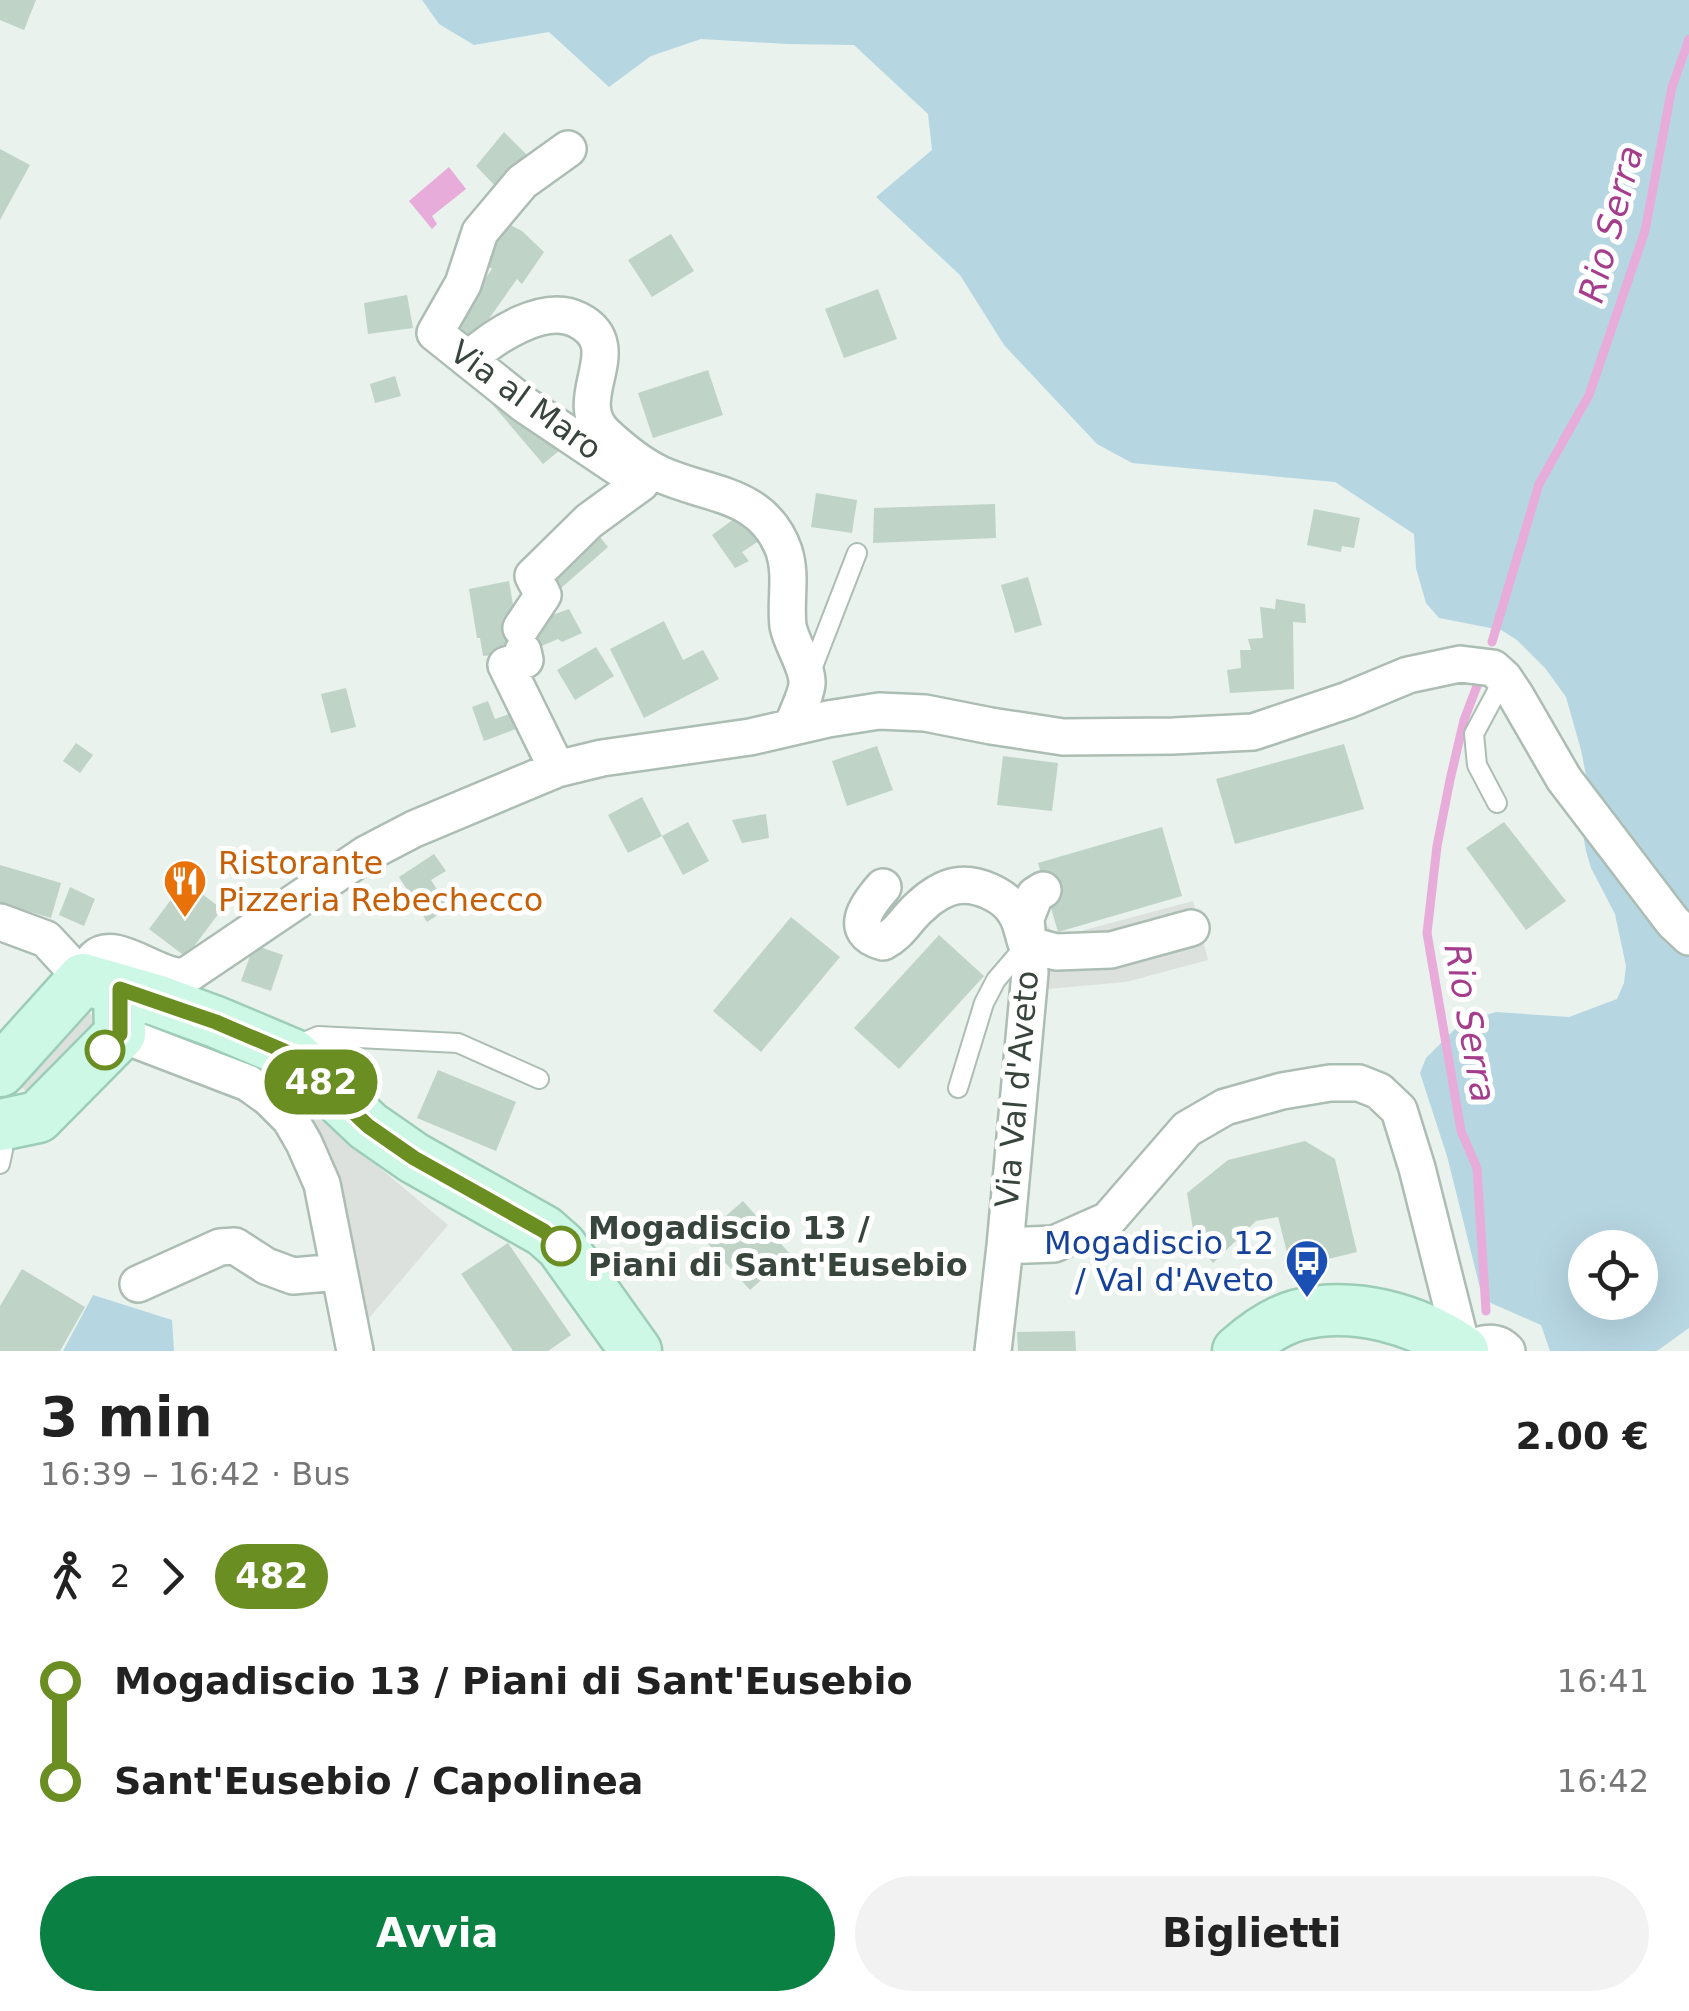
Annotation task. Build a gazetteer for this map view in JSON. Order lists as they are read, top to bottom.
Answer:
{
  "streets": {
    "street": ["Via al Maro", "Via Val d'Aveto"]
  },
  "water": ["Rio Serra"],
  "places": {
    "restaurant": ["Ristorante Pizzeria Rebechecco"],
    "other": ["Mogadiscio 13 / Piani di Sant'Eusebio"],
    "bus stop": ["Mogadiscio 12 / Val d'Aveto"]
  },
  "lines": ["bus line 482"],
  "page": {
    "on_map": "482",
    "heading": ["3 min", "16:39 – 16:42 · Bus", "2.00 €"],
    "legs": ["2", "482"],
    "list": [
      {
        "name": "Mogadiscio 13 / Piani di Sant'Eusebio",
        "value": "16:41"
      },
      {
        "name": "Sant'Eusebio / Capolinea",
        "value": "16:42"
      }
    ],
    "buttons": ["Avvia", "Biglietti"]
  }
}
